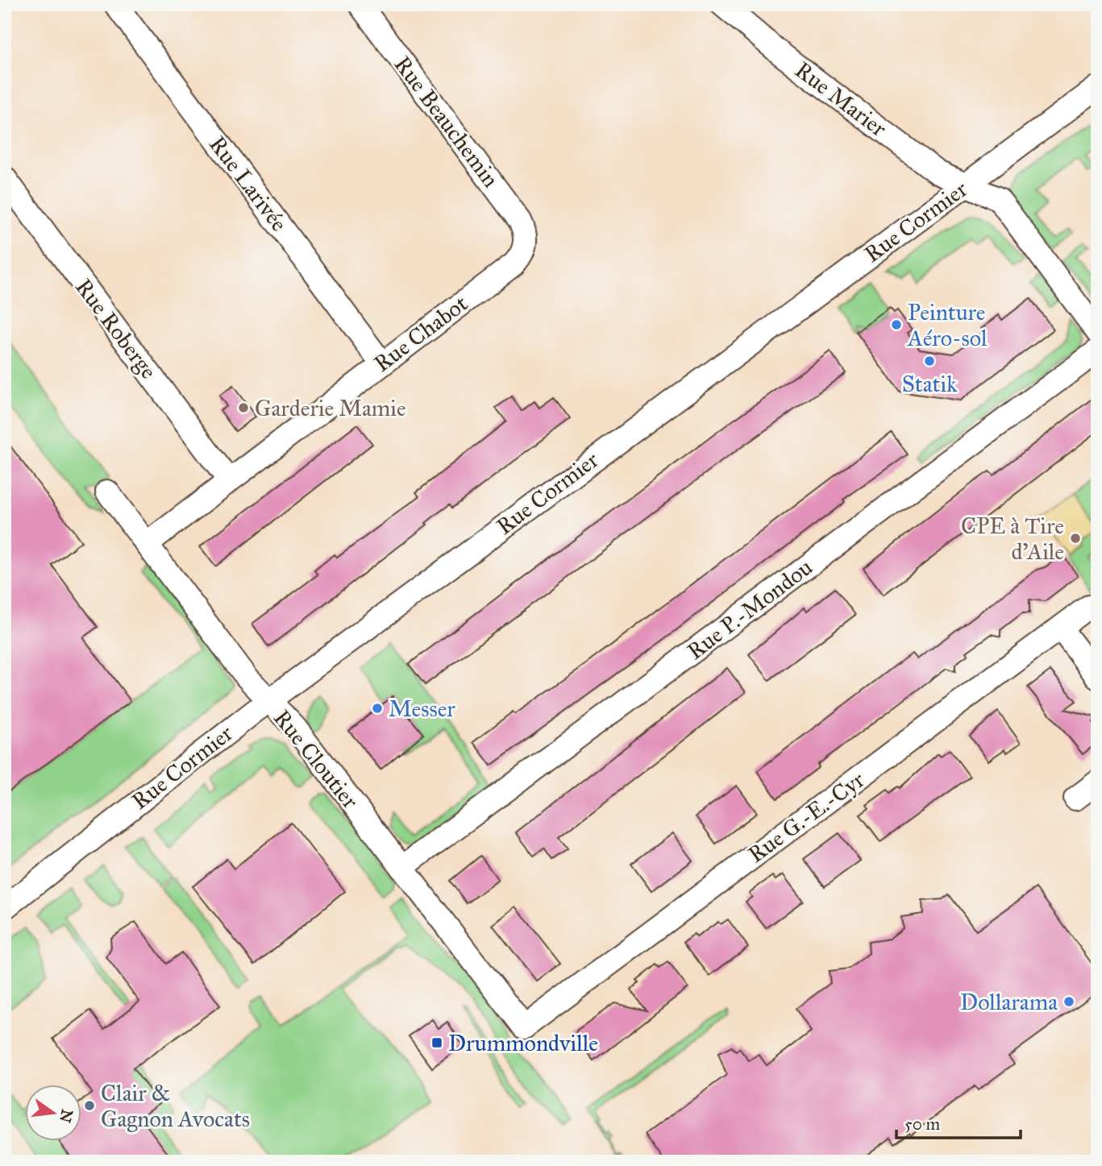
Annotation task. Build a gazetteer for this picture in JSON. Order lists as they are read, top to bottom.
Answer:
{
  "streets": {
    "street": [
      "Rue Marier",
      "Rue Beauchemin",
      "Rue Larivée",
      "Rue Cormier",
      "Rue Roberge",
      "Rue Chabot",
      "Rue P.-Mondou",
      "Rue Cloutier",
      "Rue G.-E.-Cyr"
    ]
  },
  "crossings": [
    ["Rue Marier", "Rue Cormier"],
    ["Rue Beauchemin", "Rue Chabot"],
    ["Rue Larivée", "Rue Chabot"],
    ["Rue Cormier", "Rue Cloutier"],
    ["Rue Roberge", "Rue Chabot"],
    ["Rue Chabot", "Rue Cloutier"],
    ["Rue P.-Mondou", "Rue Cloutier"],
    ["Rue Cloutier", "Rue G.-E.-Cyr"]
  ],
  "places": {
    "other": [
      "Peinture Aéro-sol",
      "Statik",
      "Garderie Mamie",
      "CPE à Tire d'Aile",
      "Messer",
      "Dollarama",
      "Clair & Gagnon Avocats"
    ],
    "transit": ["Drummondville"]
  },
  "scale_bar": "50 m",
  "north": "right"
}
